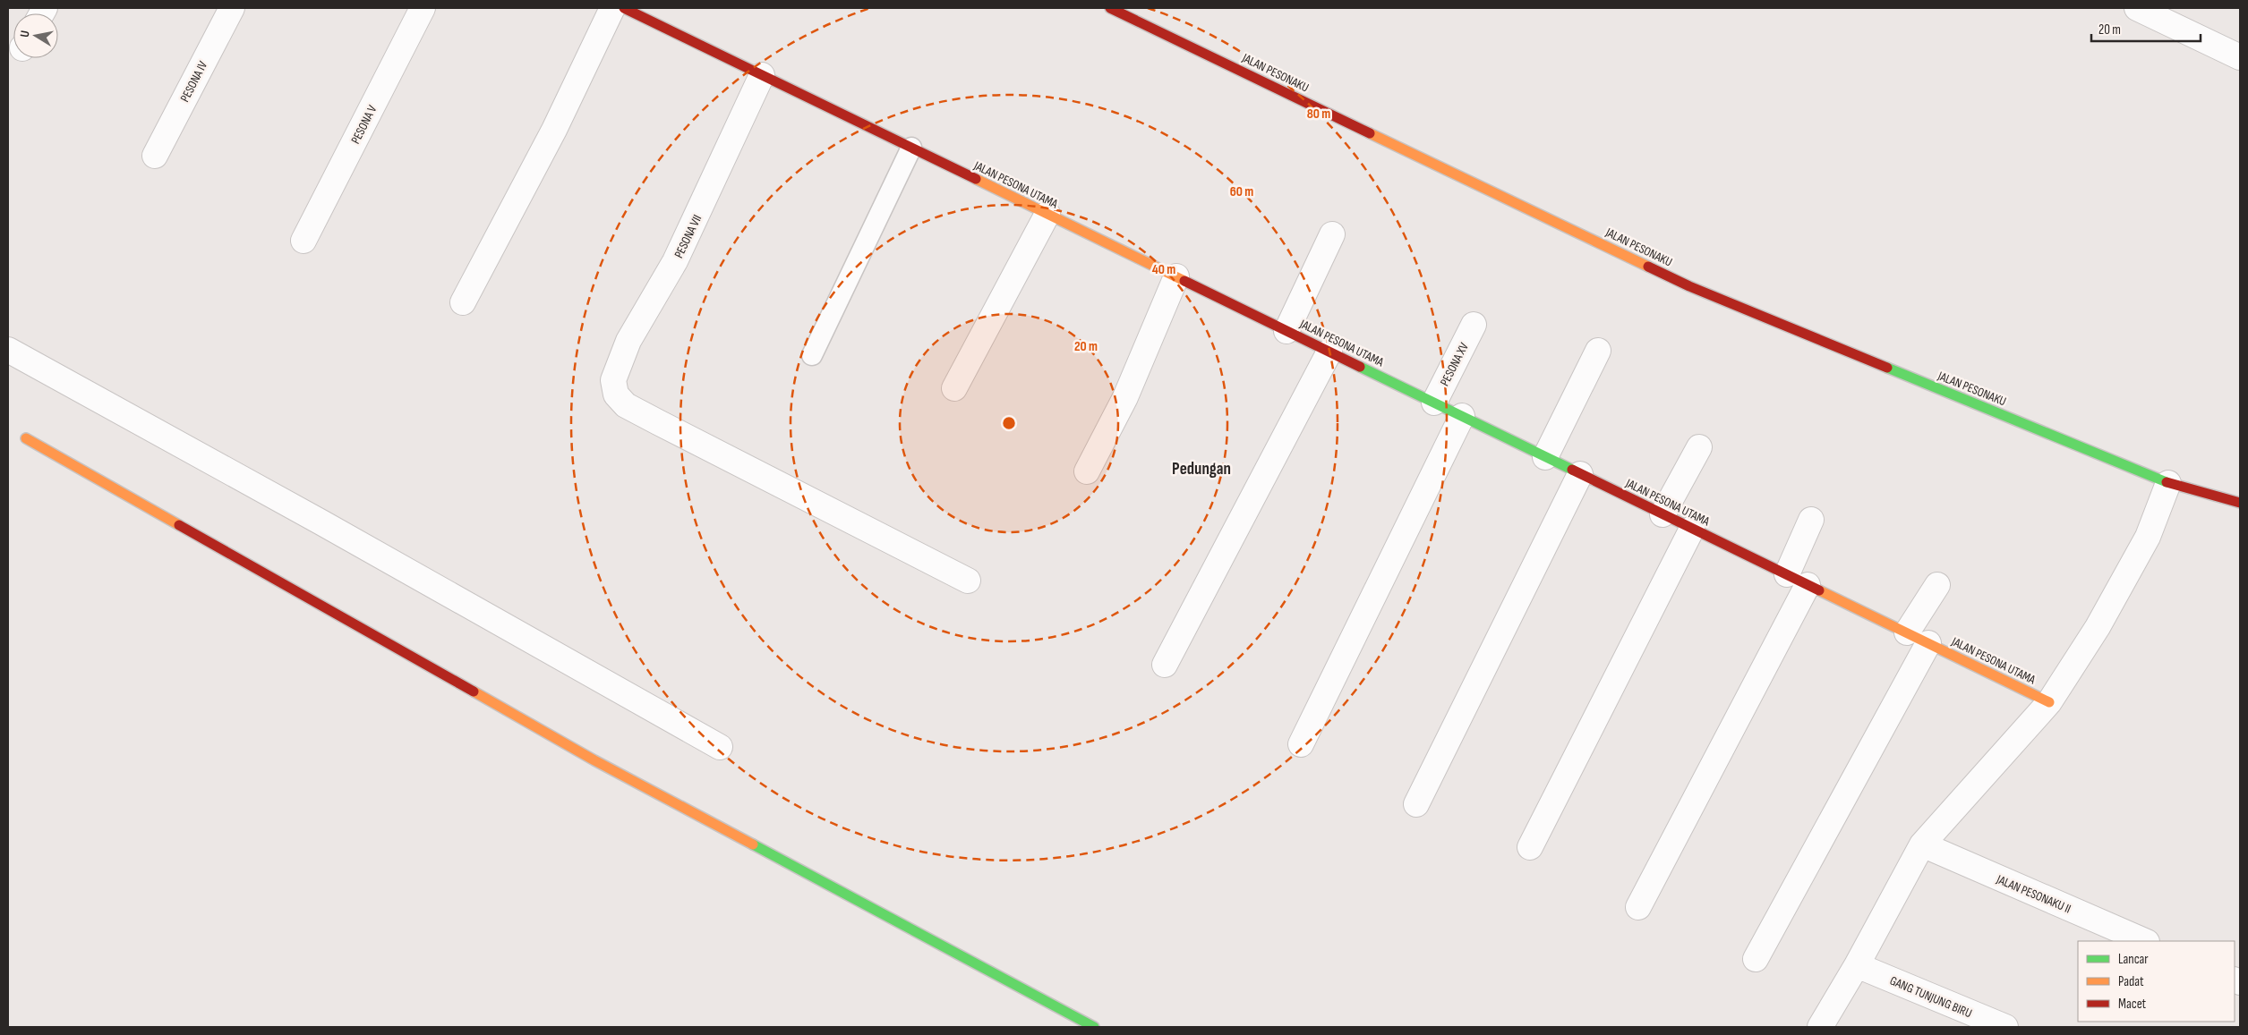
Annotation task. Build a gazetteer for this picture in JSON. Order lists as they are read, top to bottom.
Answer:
{
  "streets": {
    "street": [
      "JALAN PESONAKU",
      "PESONA IV",
      "PESONA V",
      "JALAN PESONA UTAMA",
      "PESONA VII",
      "PESONA XV",
      "JALAN PESONAKU II",
      "GANG TUNJUNG BIRU"
    ]
  },
  "crossings": [
    ["JALAN PESONA UTAMA", "PESONA VII"],
    ["JALAN PESONA UTAMA", "PESONA XV"]
  ],
  "districts": ["Pedungan"],
  "legend": ["Lancar", "Padat", "Macet"],
  "scale_bar": "20 m",
  "north": "left",
  "rings": [
    "80 m",
    "60 m",
    "40 m",
    "20 m"
  ]
}
